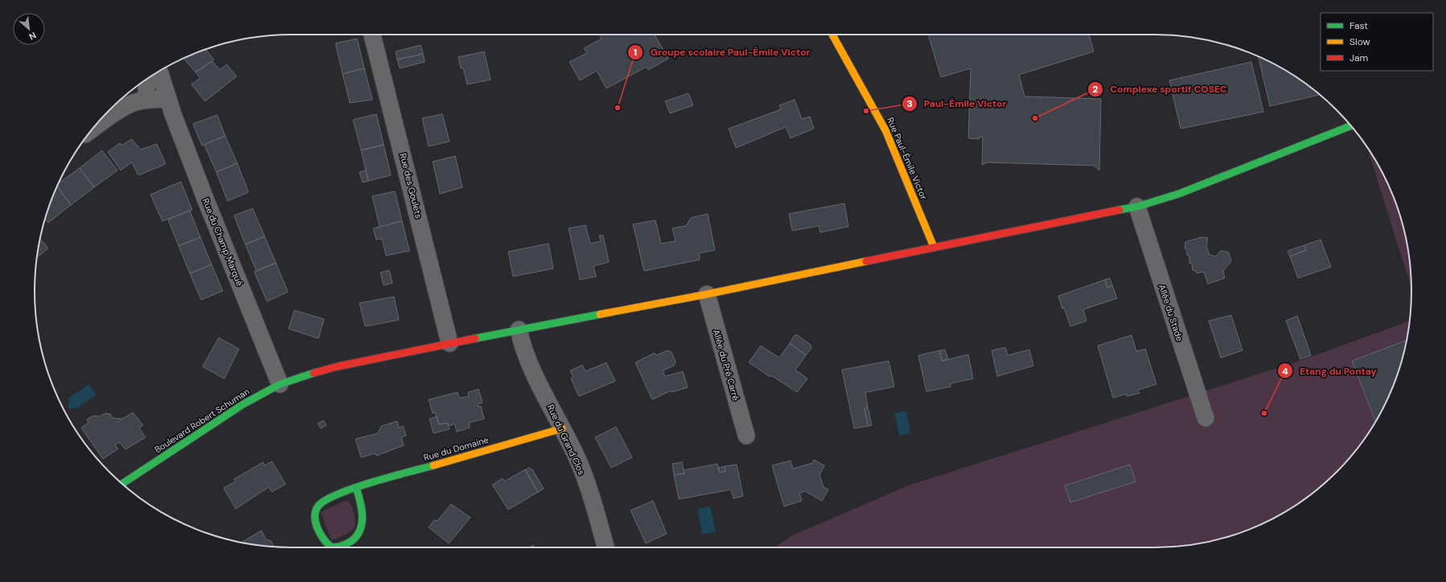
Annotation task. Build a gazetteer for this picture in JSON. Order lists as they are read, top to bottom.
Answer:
{
  "streets": {
    "street": [
      "Rue Paul-Émile Victor",
      "Rue des Goulets",
      "Rue du Champ Marqué",
      "Allée du Stade",
      "Allée du Pré Carré",
      "Boulevard Robert Schuman",
      "Rue du Grand Clos",
      "Rue du Domaine"
    ]
  },
  "crossings": [
    ["Rue Paul-Émile Victor", "Boulevard Robert Schuman"],
    ["Rue des Goulets", "Boulevard Robert Schuman"],
    ["Rue du Champ Marqué", "Boulevard Robert Schuman"],
    ["Allée du Stade", "Boulevard Robert Schuman"],
    ["Allée du Pré Carré", "Boulevard Robert Schuman"],
    ["Boulevard Robert Schuman", "Rue du Grand Clos"],
    ["Rue du Grand Clos", "Rue du Domaine"]
  ],
  "places": [
    "Groupe scolaire Paul-Émile Victor",
    "Paul-Émile Victor",
    "Complexe sportif COSEC",
    "Etang du Pontay"
  ],
  "legend": ["Fast", "Slow", "Jam"],
  "north": "bottom right"
}
